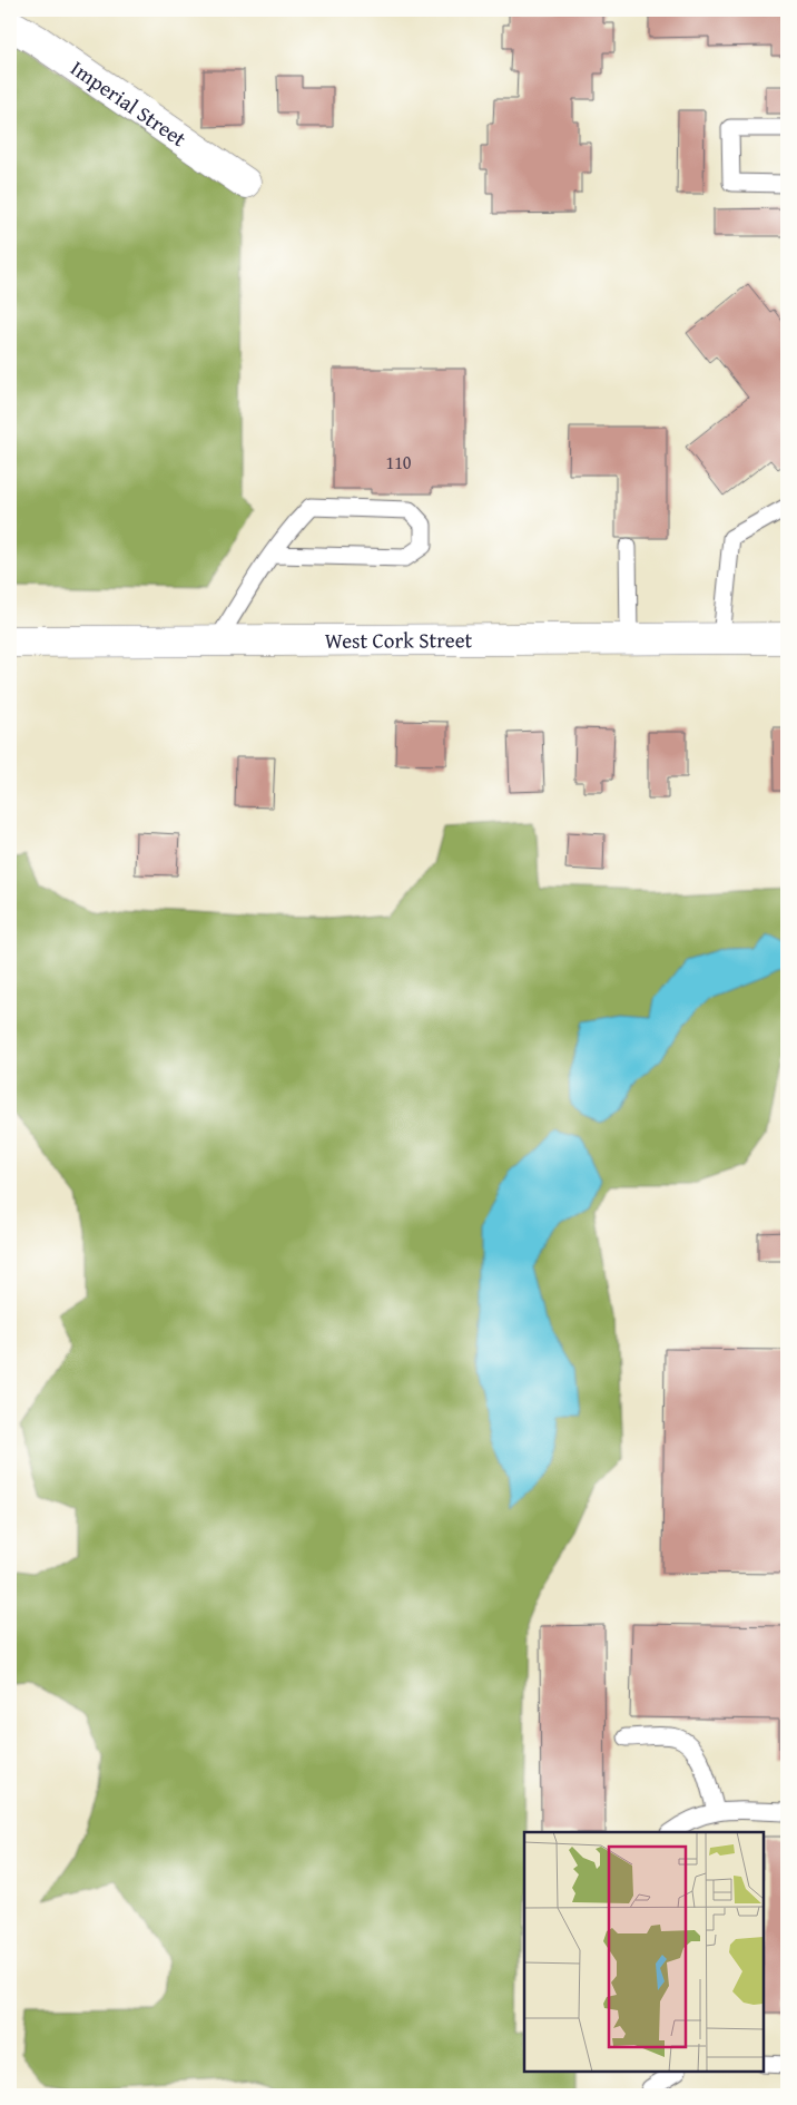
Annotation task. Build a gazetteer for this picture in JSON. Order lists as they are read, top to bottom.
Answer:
{
  "streets": {
    "street": ["Imperial Street", "West Cork Street"]
  },
  "house_numbers": ["110"]
}
